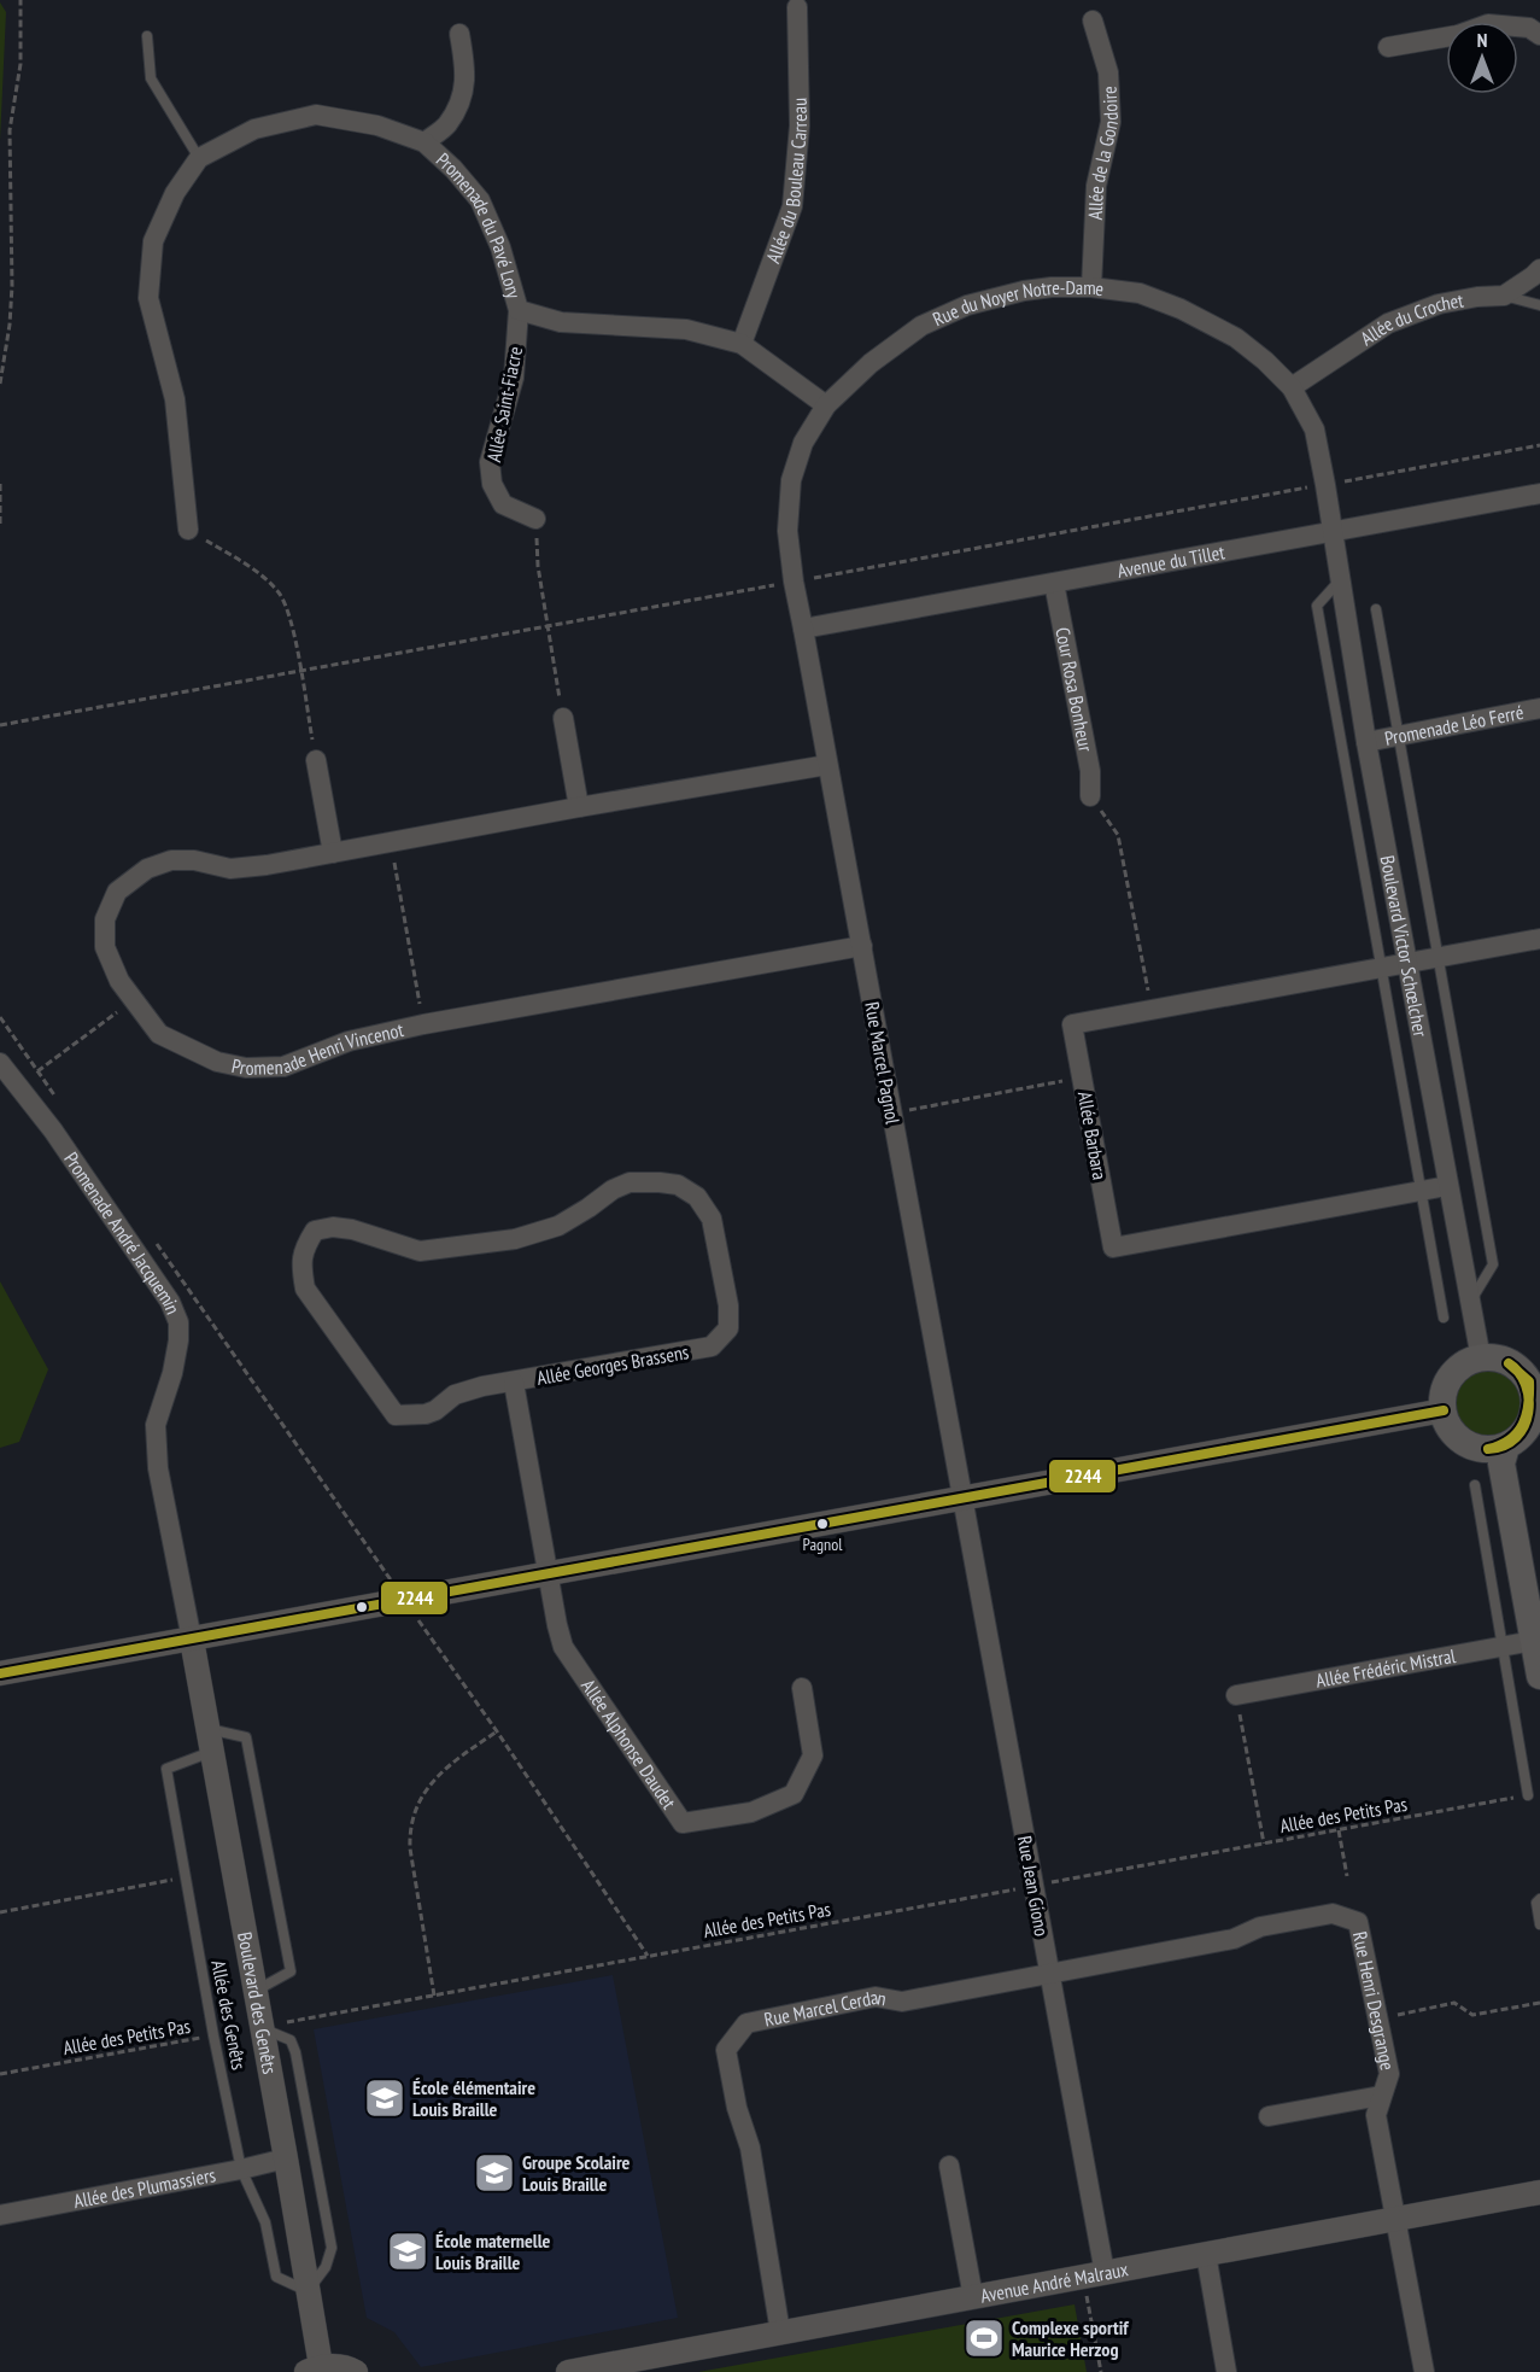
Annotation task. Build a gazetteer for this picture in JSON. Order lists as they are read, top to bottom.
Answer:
{
  "streets": {
    "street": [
      "Allée de la Gondoire",
      "Allée du Bouleau Carreau",
      "Promenade du Pavé Lory",
      "Rue du Noyer Notre-Dame",
      "Allée du Crochet",
      "Allée Saint-Fiacre",
      "Avenue du Tillet",
      "Cour Rosa Bonheur",
      "Promenade Léo Ferré",
      "Boulevard Victor Schœlcher",
      "Promenade Henri Vincenot",
      "Rue Marcel Pagnol",
      "Allée Barbara",
      "Promenade André Jacquemin",
      "Allée Georges Brassens",
      "Allée Frédéric Mistral",
      "Allée Alphonse Daudet",
      "Rue Jean Giono",
      "Rue Henri Desgrange",
      "Boulevard des Genêts",
      "Rue Marcel Cerdan",
      "Allée des Plumassiers",
      "Avenue André Malraux"
    ],
    "lane": ["Allée des Genêts"],
    "path": ["Allée des Petits Pas"]
  },
  "crossings": [
    ["Allée de la Gondoire", "Rue du Noyer Notre-Dame"],
    ["Allée du Bouleau Carreau", "Promenade du Pavé Lory"],
    ["Promenade du Pavé Lory", "Rue du Noyer Notre-Dame"],
    ["Promenade du Pavé Lory", "Allée Saint-Fiacre"],
    ["Rue du Noyer Notre-Dame", "Allée du Crochet"],
    ["Rue du Noyer Notre-Dame", "Avenue du Tillet"],
    ["Rue du Noyer Notre-Dame", "Boulevard Victor Schœlcher"],
    ["Rue du Noyer Notre-Dame", "Rue Marcel Pagnol"],
    ["Avenue du Tillet", "Cour Rosa Bonheur"],
    ["Avenue du Tillet", "Boulevard Victor Schœlcher"],
    ["Avenue du Tillet", "Rue Marcel Pagnol"],
    ["Promenade Léo Ferré", "Boulevard Victor Schœlcher"],
    ["Boulevard Victor Schœlcher", "Allée Barbara"],
    ["Promenade Henri Vincenot", "Rue Marcel Pagnol"],
    ["Rue Marcel Pagnol", "Rue Jean Giono"],
    ["Promenade André Jacquemin", "Boulevard des Genêts"],
    ["Allée Georges Brassens", "Allée Alphonse Daudet"],
    ["Allée des Petits Pas", "Rue Jean Giono"],
    ["Allée des Petits Pas", "Boulevard des Genêts"],
    ["Allée des Petits Pas", "Allée des Genêts"],
    ["Rue Jean Giono", "Rue Henri Desgrange"],
    ["Rue Jean Giono", "Rue Marcel Cerdan"],
    ["Rue Jean Giono", "Avenue André Malraux"],
    ["Rue Henri Desgrange", "Rue Marcel Cerdan"],
    ["Rue Henri Desgrange", "Avenue André Malraux"],
    ["Boulevard des Genêts", "Allée des Genêts"],
    ["Boulevard des Genêts", "Allée des Plumassiers"],
    ["Rue Marcel Cerdan", "Avenue André Malraux"],
    ["Allée des Genêts", "Allée des Plumassiers"]
  ],
  "places": {
    "other": ["Pagnol"],
    "school or university": ["École élémentaire Louis Braille", "Groupe Scolaire Louis Braille", "École maternelle Louis Braille"],
    "sports": ["Complexe sportif Maurice Herzog"]
  },
  "lines": ["transit line 2244"],
  "north": "top"
}
